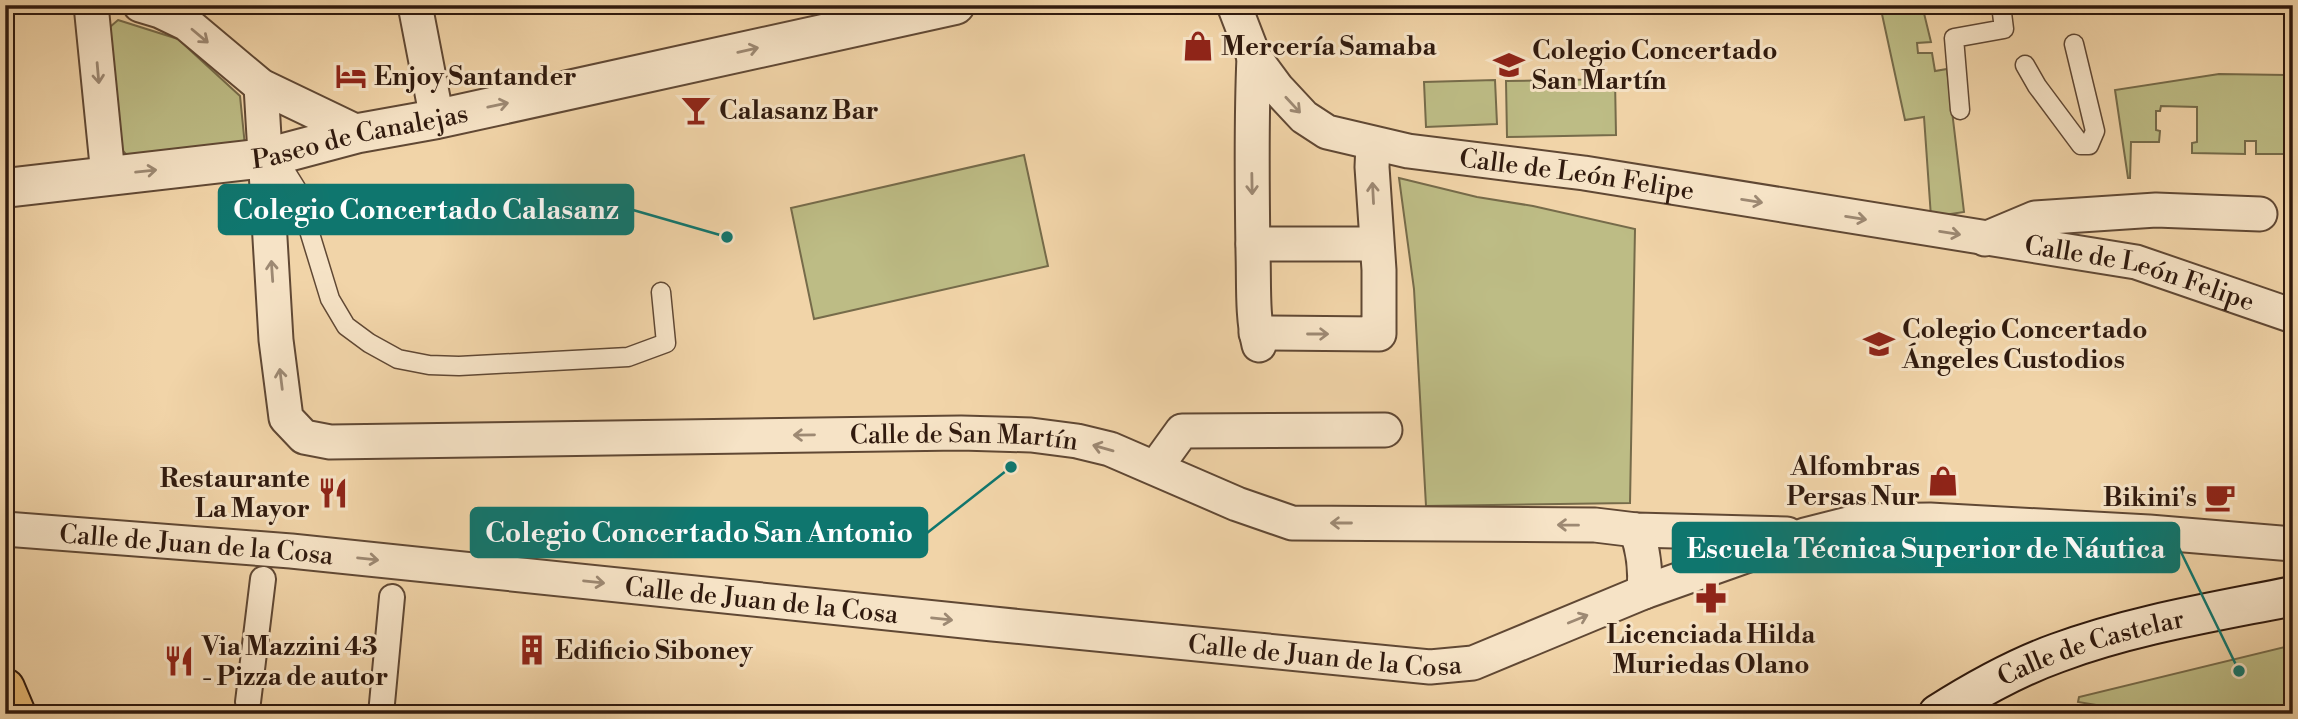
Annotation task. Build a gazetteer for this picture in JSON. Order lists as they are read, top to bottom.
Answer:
{
  "streets": {
    "street": [
      "Paseo de Canalejas",
      "Calle de León Felipe",
      "Calle de San Martín",
      "Calle de Juan de la Cosa",
      "Calle de Castelar"
    ]
  },
  "crossings": [
    ["Paseo de Canalejas", "Calle de San Martín"],
    ["Calle de San Martín", "Calle de Juan de la Cosa"]
  ],
  "one_way": [
    "Paseo de Canalejas",
    "Calle de León Felipe",
    "Calle de San Martín",
    "Calle de Juan de la Cosa"
  ],
  "places": {
    "shop": ["Mercería Samaba", "Alfombras Persas Nur"],
    "school or university": ["Colegio Concertado San Martín", "Colegio Concertado Ángeles Custodios"],
    "hotel": ["Enjoy Santander"],
    "bar": ["Calasanz Bar"],
    "other": ["Colegio Concertado Calasanz", "Colegio Concertado San Antonio", "Escuela Técnica Superior de Náutica"],
    "restaurant": ["Restaurante La Mayor", "Via Mazzini 43 - Pizza de autor"],
    "cafe": ["Bikini's"],
    "pharmacy": ["Licenciada Hilda Muriedas Olano"],
    "building": ["Edificio Siboney"]
  }
}
